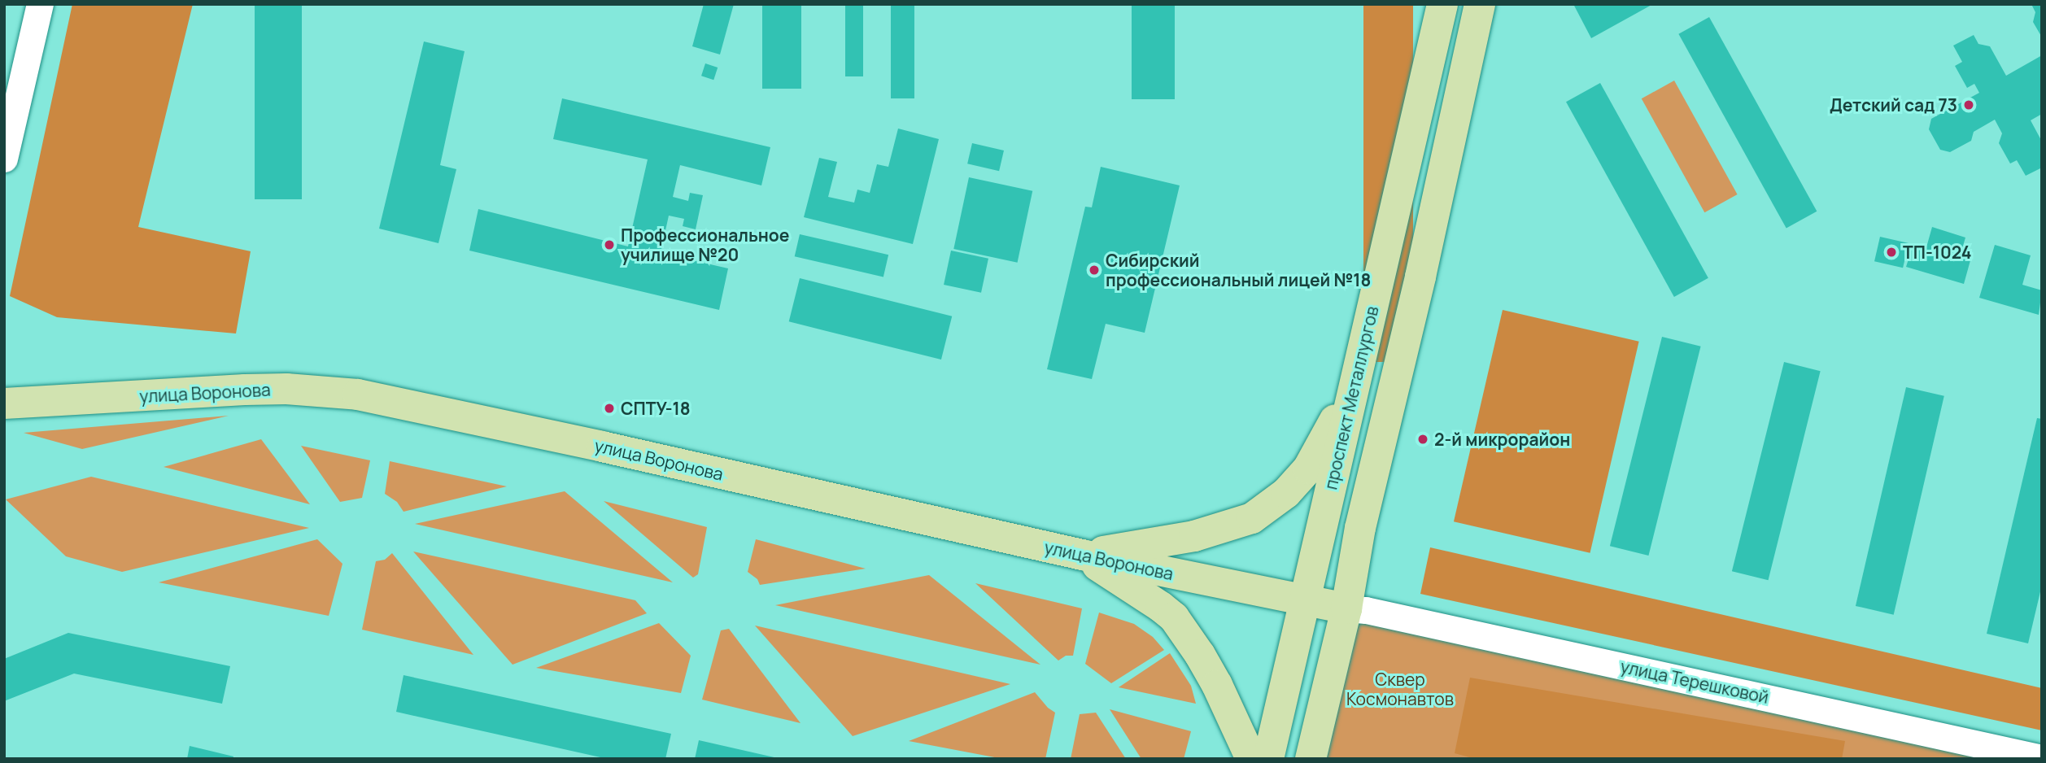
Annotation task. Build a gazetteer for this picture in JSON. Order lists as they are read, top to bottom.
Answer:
{
  "streets": {
    "main road": ["улица Воронова", "проспект Металлургов"],
    "street": ["улица Терешковой"]
  },
  "crossings": [
    ["улица Воронова", "проспект Металлургов"],
    ["улица Воронова", "улица Терешковой"]
  ],
  "parks": ["Сквер Космонавтов"],
  "places": [
    "Детский сад 73",
    "Профессиональное училище №20",
    "ТП-1024",
    "Сибирский профессиональный лицей №18",
    "СПТУ-18",
    "2-й микрорайон"
  ]
}
